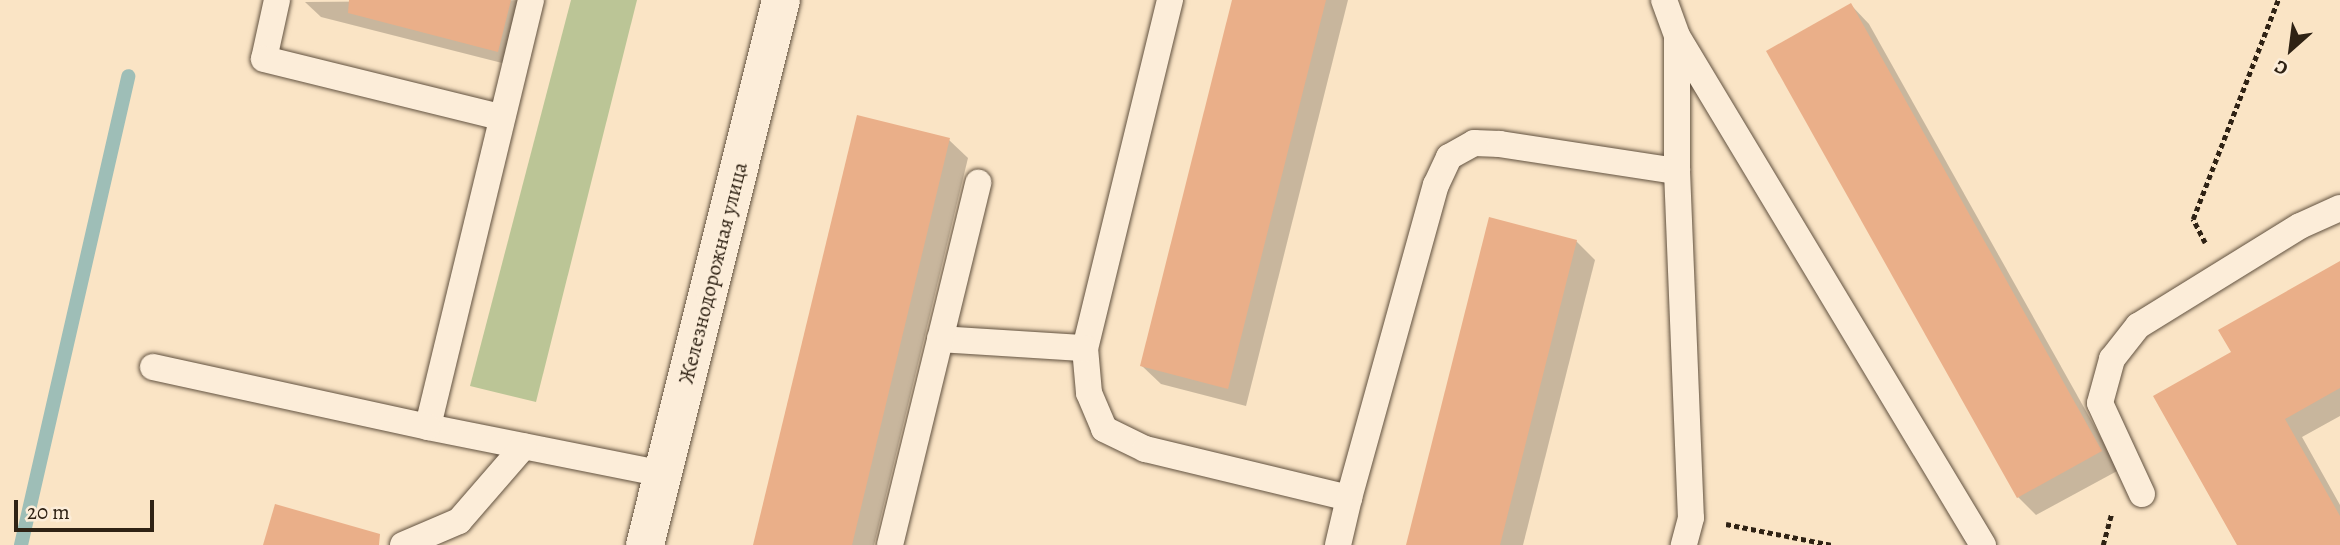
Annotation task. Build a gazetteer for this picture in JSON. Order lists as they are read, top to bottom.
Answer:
{
  "streets": {
    "street": ["Железнодорожная улица"]
  },
  "scale_bar": "20 m",
  "north": "bottom left"
}
